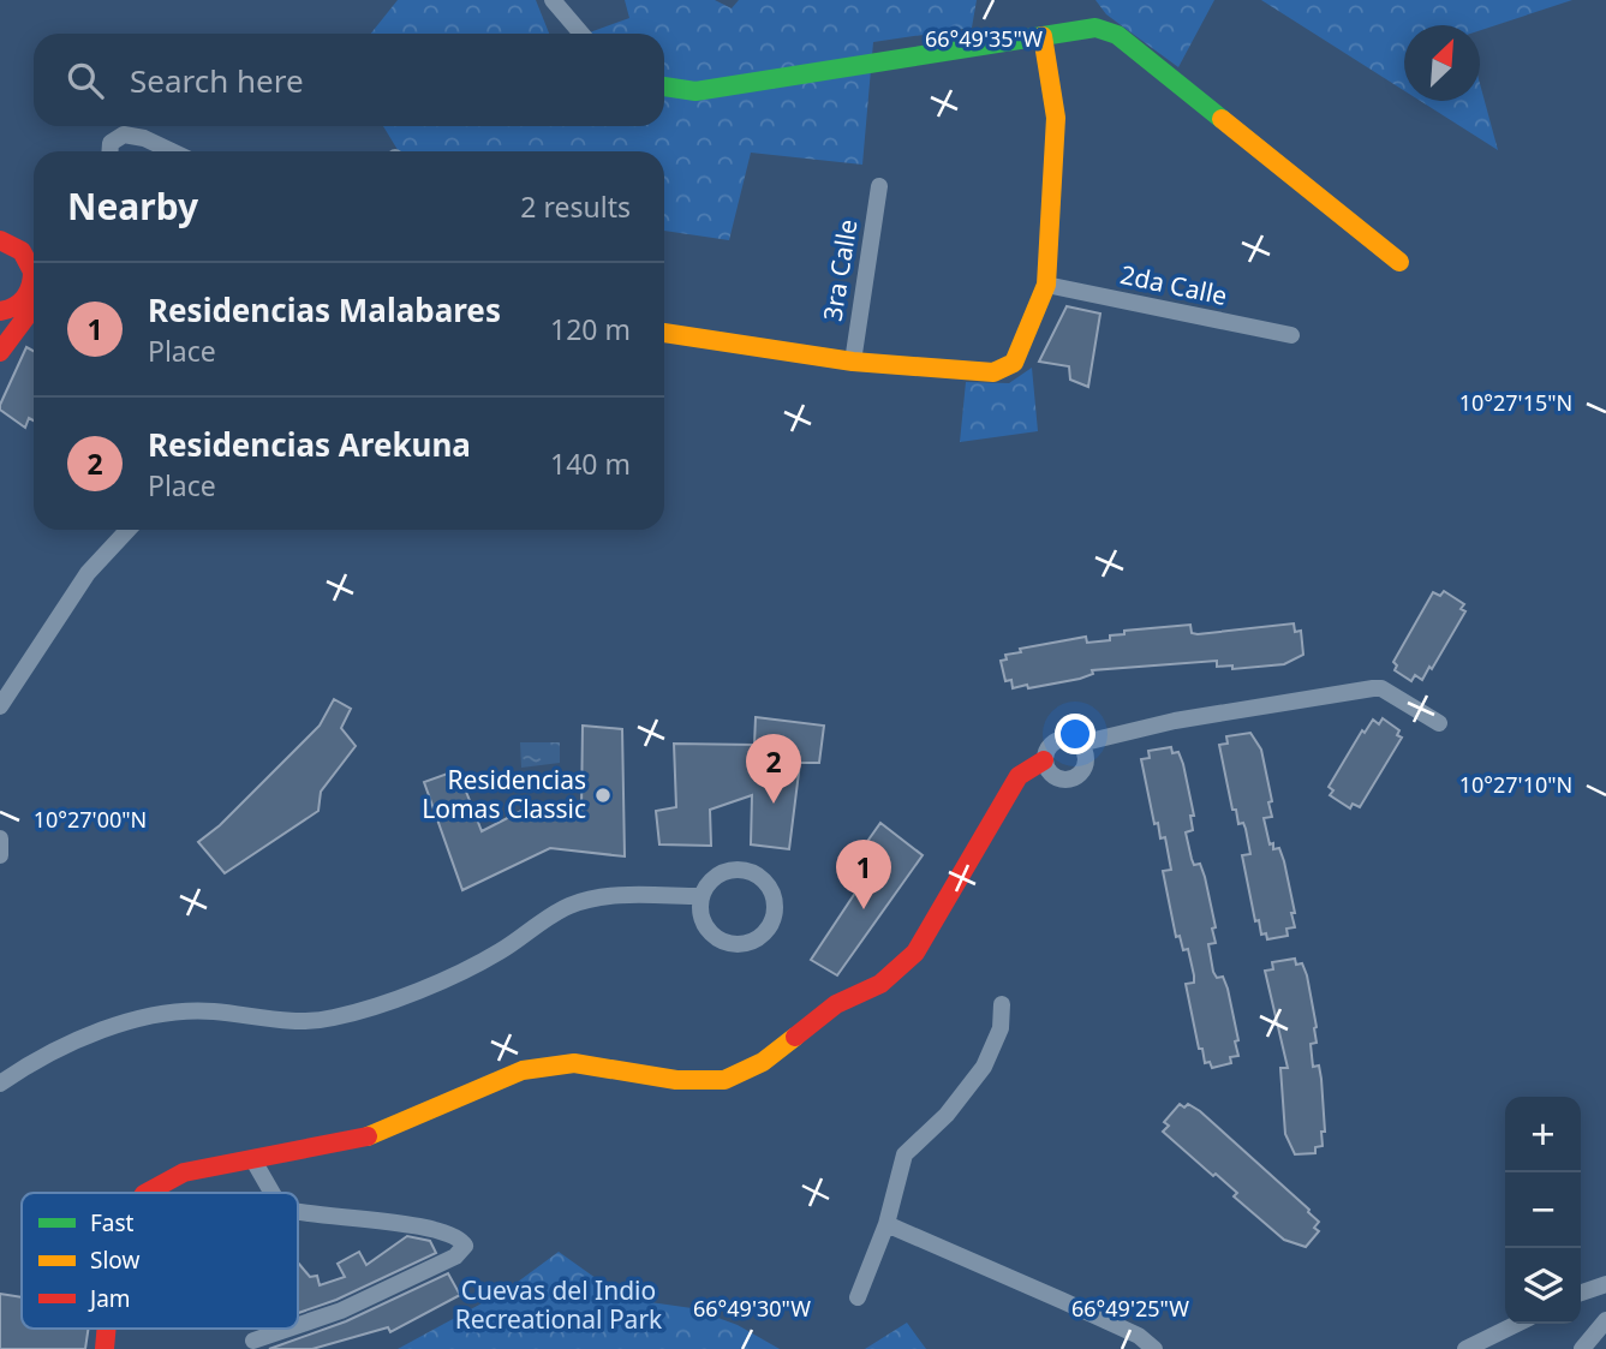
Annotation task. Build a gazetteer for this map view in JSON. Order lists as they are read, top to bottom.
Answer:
{
  "streets": {
    "street": ["3ra Calle", "2da Calle"]
  },
  "parks": ["Cuevas del Indio Recreational Park"],
  "places": ["Residencias Lomas Classic"],
  "legend": ["Fast", "Slow", "Jam"],
  "north": "top right",
  "page": {
    "search": "Search here",
    "heading": ["Nearby", "2 results"],
    "list": [
      {
        "mark": "1",
        "name": "Residencias Malabares",
        "note": "Place",
        "value": "120 m"
      },
      {
        "mark": "2",
        "name": "Residencias Arekuna",
        "note": "Place",
        "value": "140 m"
      }
    ],
    "pins": ["2", "1"],
    "map_buttons": ["+", "−"]
  },
  "coordinates": [
    "66°49'35\"W",
    "10°27'15\"N",
    "10°27'10\"N",
    "10°27'00\"N",
    "66°49'30\"W",
    "66°49'25\"W"
  ]
}
